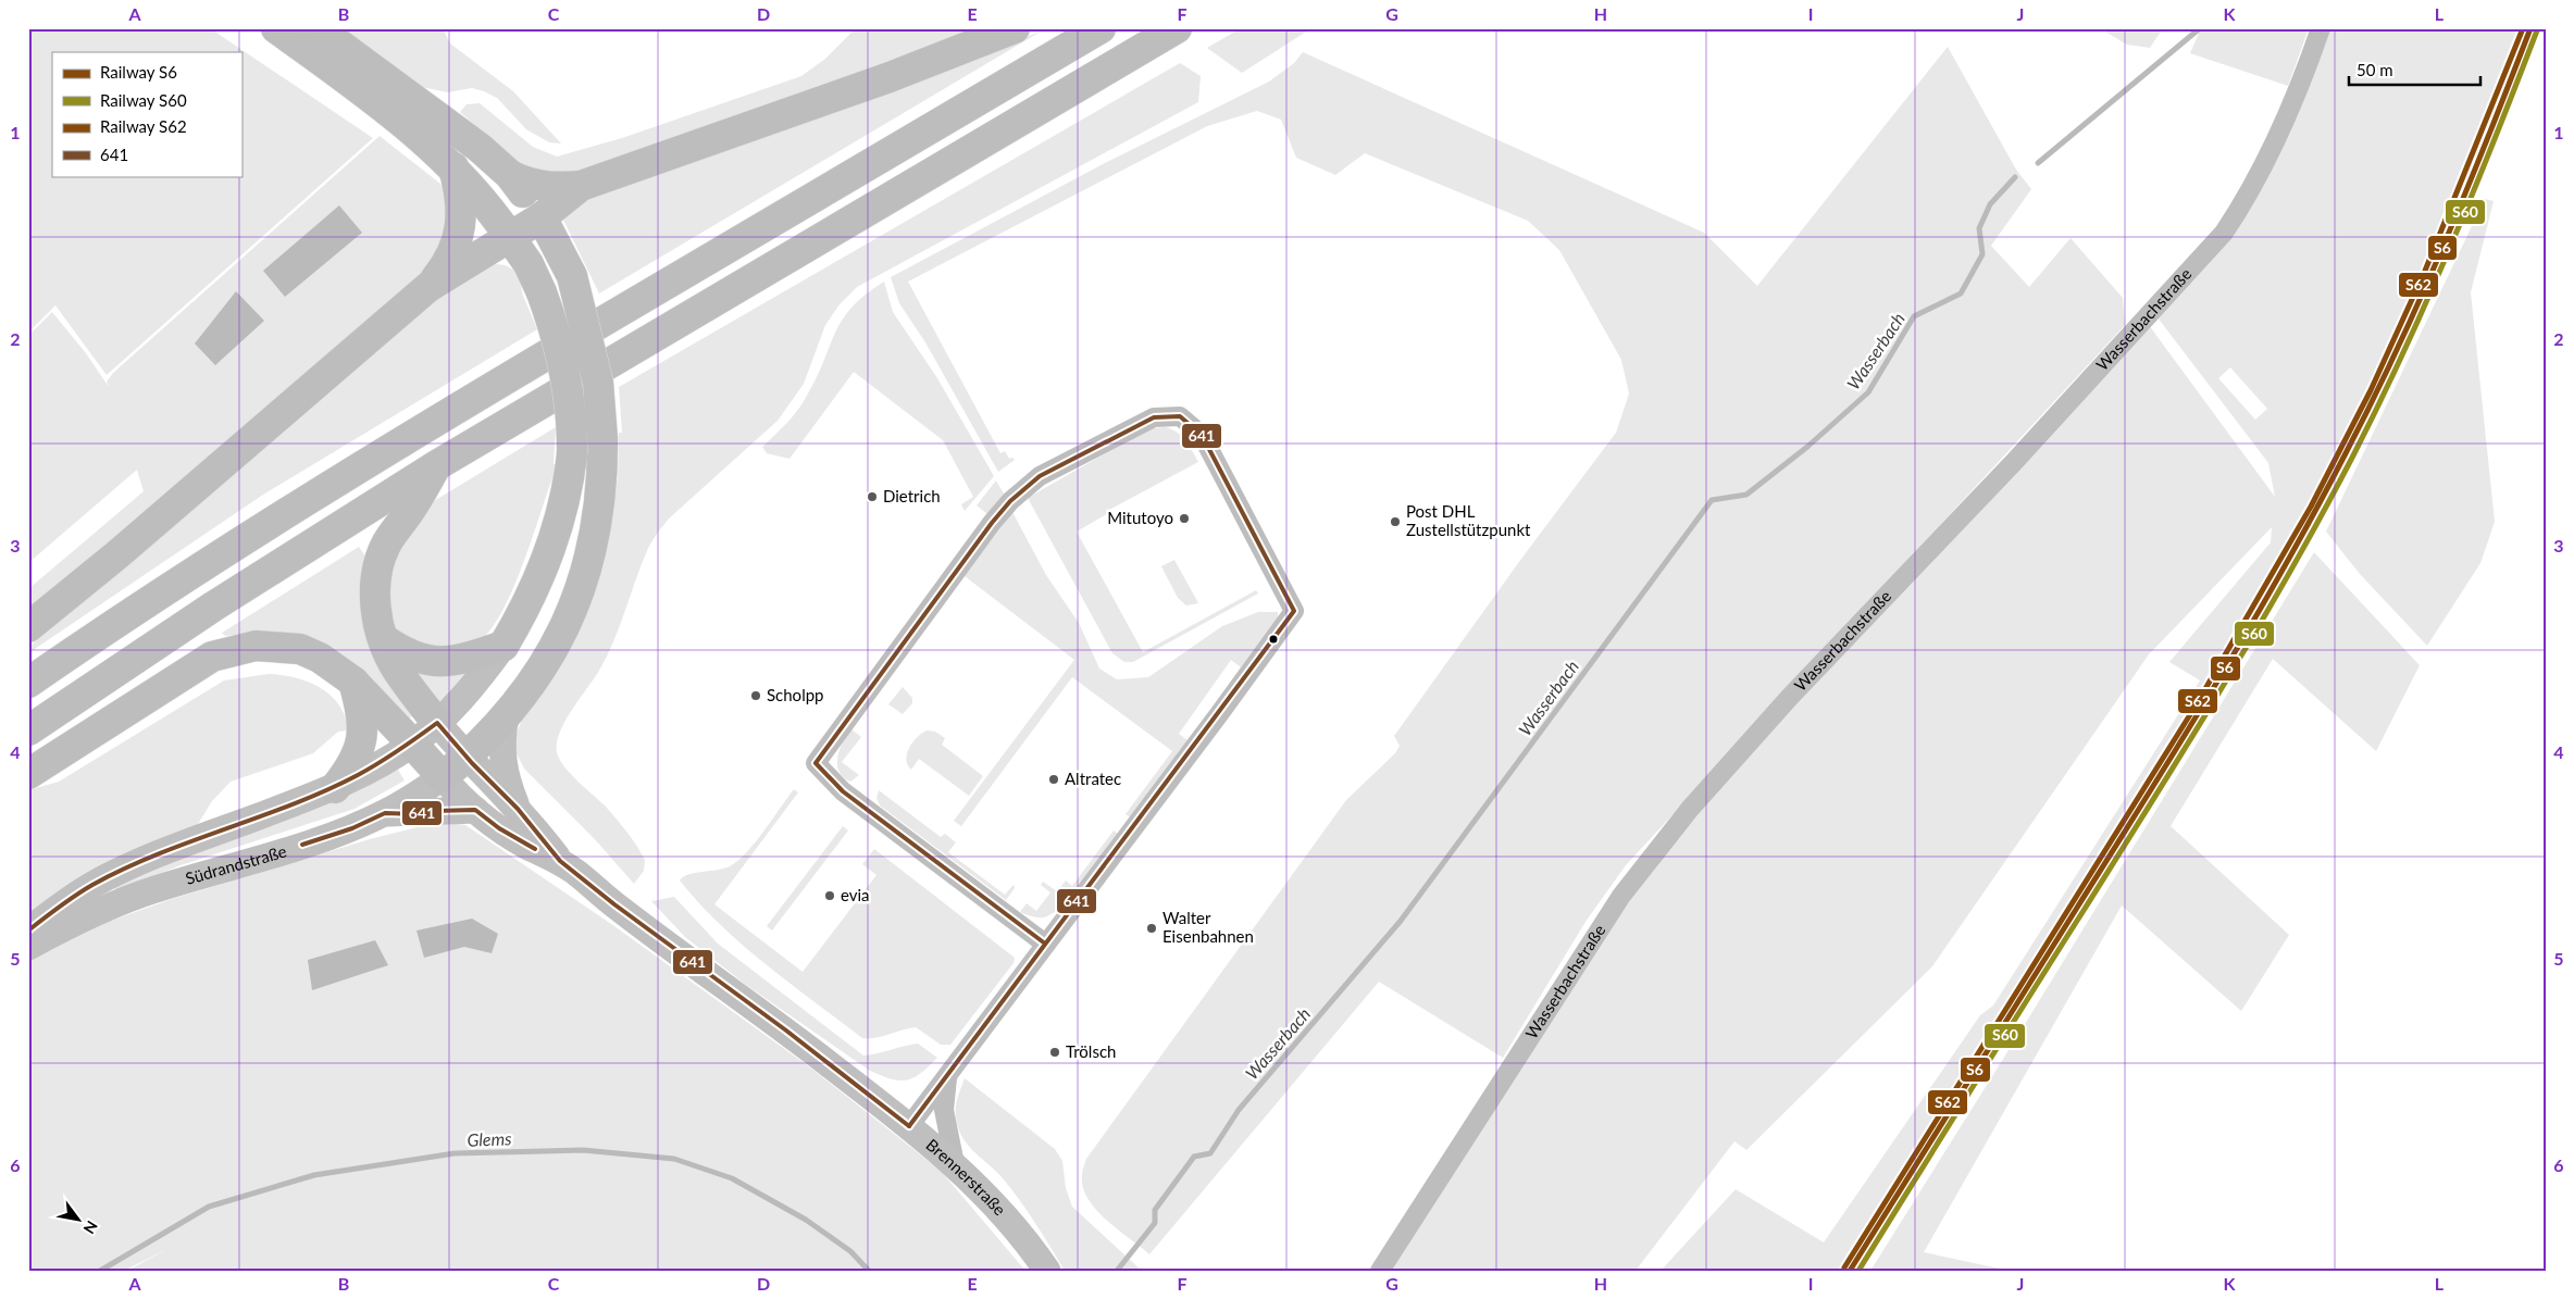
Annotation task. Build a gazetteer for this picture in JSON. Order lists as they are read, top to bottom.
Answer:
{
  "streets": {
    "main road": ["Südrandstraße", "Brennerstraße"],
    "street": ["Wasserbachstraße"]
  },
  "crossings": [
    ["Südrandstraße", "Brennerstraße"]
  ],
  "water": ["Wasserbach", "Glems"],
  "places": [
    "Dietrich",
    "Mitutoyo",
    "Post DHL Zustellstützpunkt",
    "Scholpp",
    "Altratec",
    "evia",
    "Walter Eisenbahnen",
    "Trölsch"
  ],
  "lines": [
    "rail line S6",
    "rail line S62",
    "rail line S60",
    "transit line 641"
  ],
  "legend": [
    "Railway S6",
    "Railway S60",
    "Railway S62",
    "641"
  ],
  "scale_bar": "50 m",
  "north": "bottom right",
  "grid": {
    "columns": [
      "A",
      "B",
      "C",
      "D",
      "E",
      "F",
      "G",
      "H",
      "I",
      "J",
      "K",
      "L"
    ],
    "rows": [
      "1",
      "2",
      "3",
      "4",
      "5",
      "6"
    ]
  }
}
